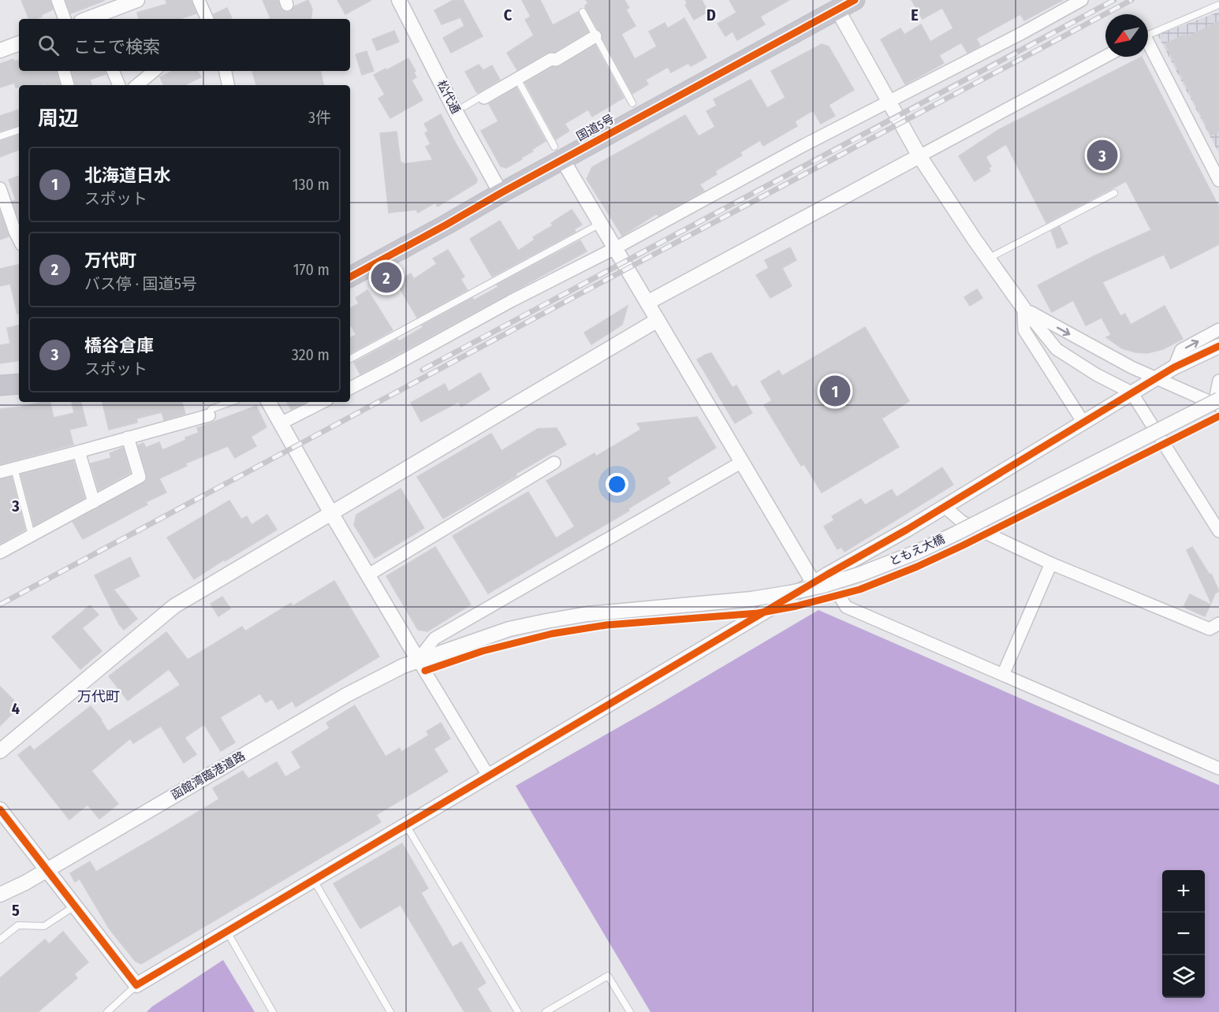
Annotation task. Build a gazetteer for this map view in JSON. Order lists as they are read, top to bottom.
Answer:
{
  "streets": {
    "highway": ["国道5号"],
    "street": ["松代通", "ともえ大橋", "函館湾臨港道路"]
  },
  "crossings": [
    ["松代通", "国道5号"],
    ["ともえ大橋", "函館湾臨港道路"]
  ],
  "districts": ["万代町"],
  "north": "bottom left",
  "page": {
    "search": "ここで検索",
    "heading": ["周辺", "3件"],
    "pins": ["3", "2", "1"],
    "list": [
      {
        "mark": "1",
        "name": "北海道日水",
        "note": "スポット",
        "value": "130 m"
      },
      {
        "mark": "2",
        "name": "万代町",
        "note": "バス停 · 国道5号",
        "value": "170 m"
      },
      {
        "mark": "3",
        "name": "橋谷倉庫",
        "note": "スポット",
        "value": "320 m"
      }
    ],
    "map_buttons": ["+", "−"]
  },
  "grid": {
    "columns": ["C", "D", "E"],
    "rows": ["3", "4", "5"]
  }
}
